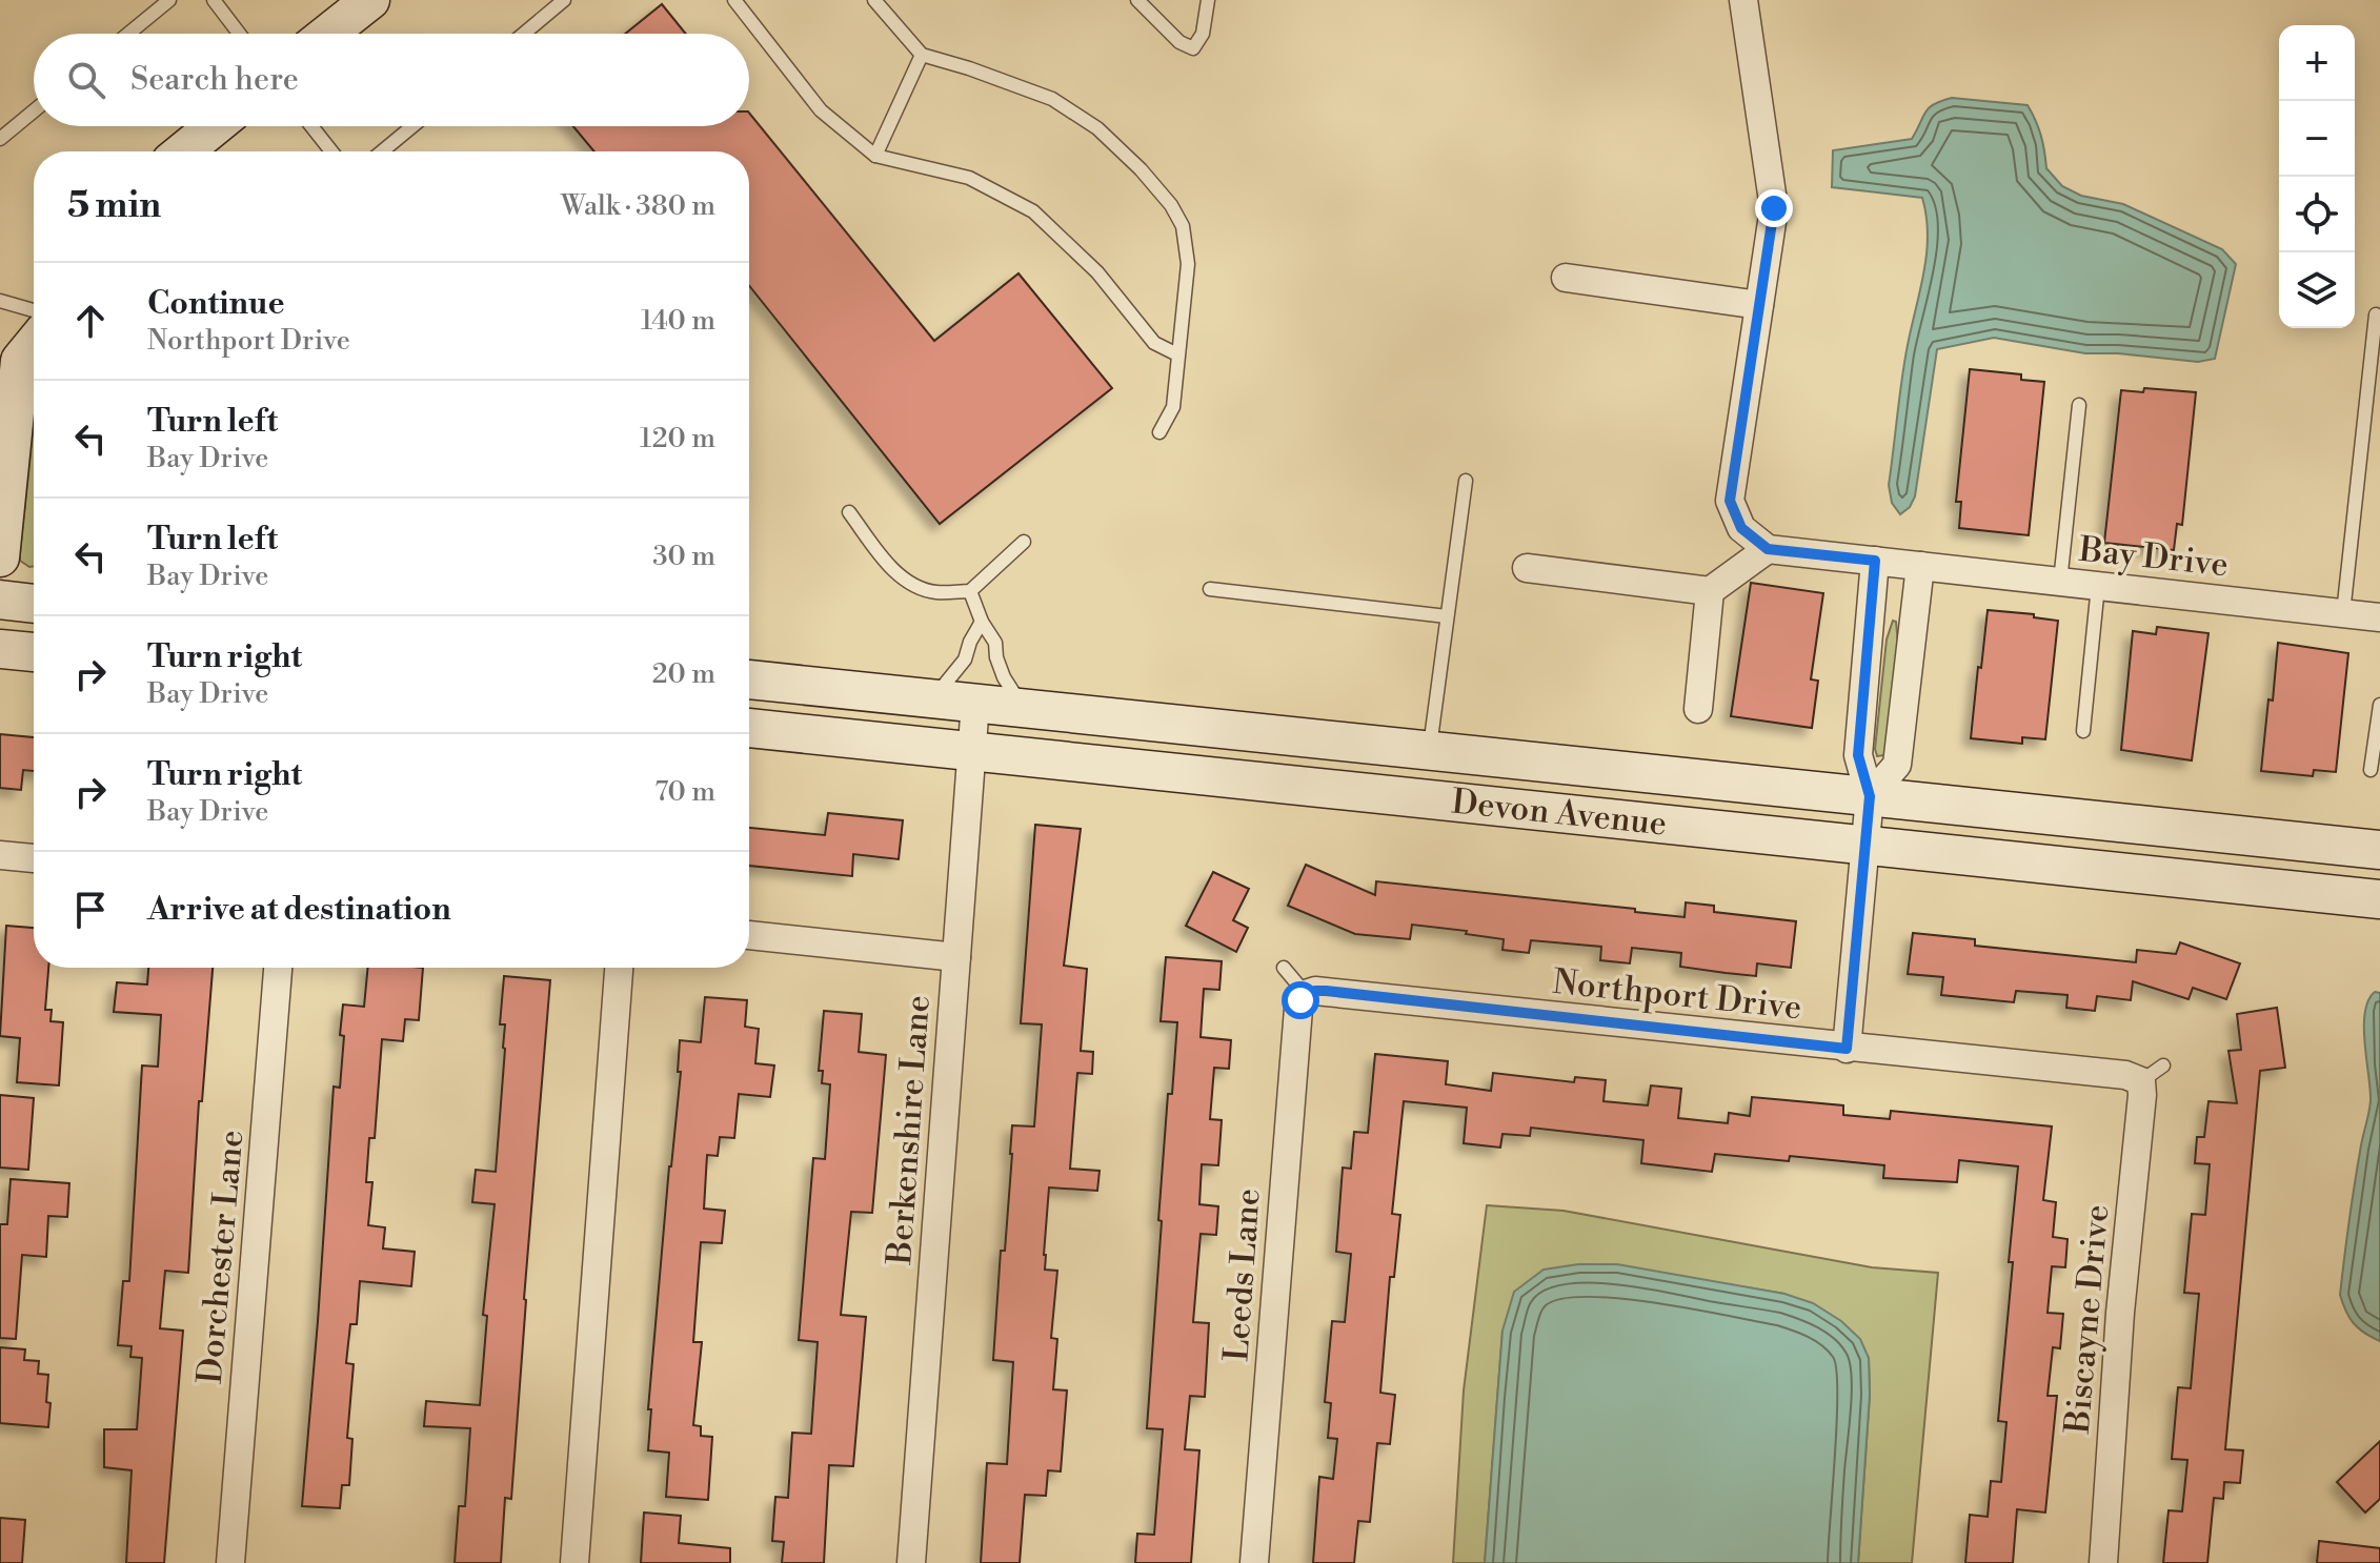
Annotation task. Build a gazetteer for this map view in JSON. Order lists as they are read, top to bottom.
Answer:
{
  "streets": {
    "main road": ["Devon Avenue"],
    "street": [
      "Bay Drive",
      "Northport Drive",
      "Berkenshire Lane",
      "Dorchester Lane",
      "Leeds Lane",
      "Biscayne Drive"
    ]
  },
  "crossings": [
    ["Devon Avenue", "Berkenshire Lane"],
    ["Northport Drive", "Leeds Lane"],
    ["Northport Drive", "Biscayne Drive"]
  ],
  "page": {
    "map_buttons": ["+", "−"],
    "search": "Search here",
    "heading": ["5 min", "Walk · 380 m"],
    "list": [
      ["Continue", "Northport Drive", "140 m"],
      ["Turn left", "Bay Drive", "120 m"],
      ["Turn left", "Bay Drive", "30 m"],
      ["Turn right", "Bay Drive", "20 m"],
      ["Turn right", "Bay Drive", "70 m"],
      "Arrive at destination"
    ]
  }
}
